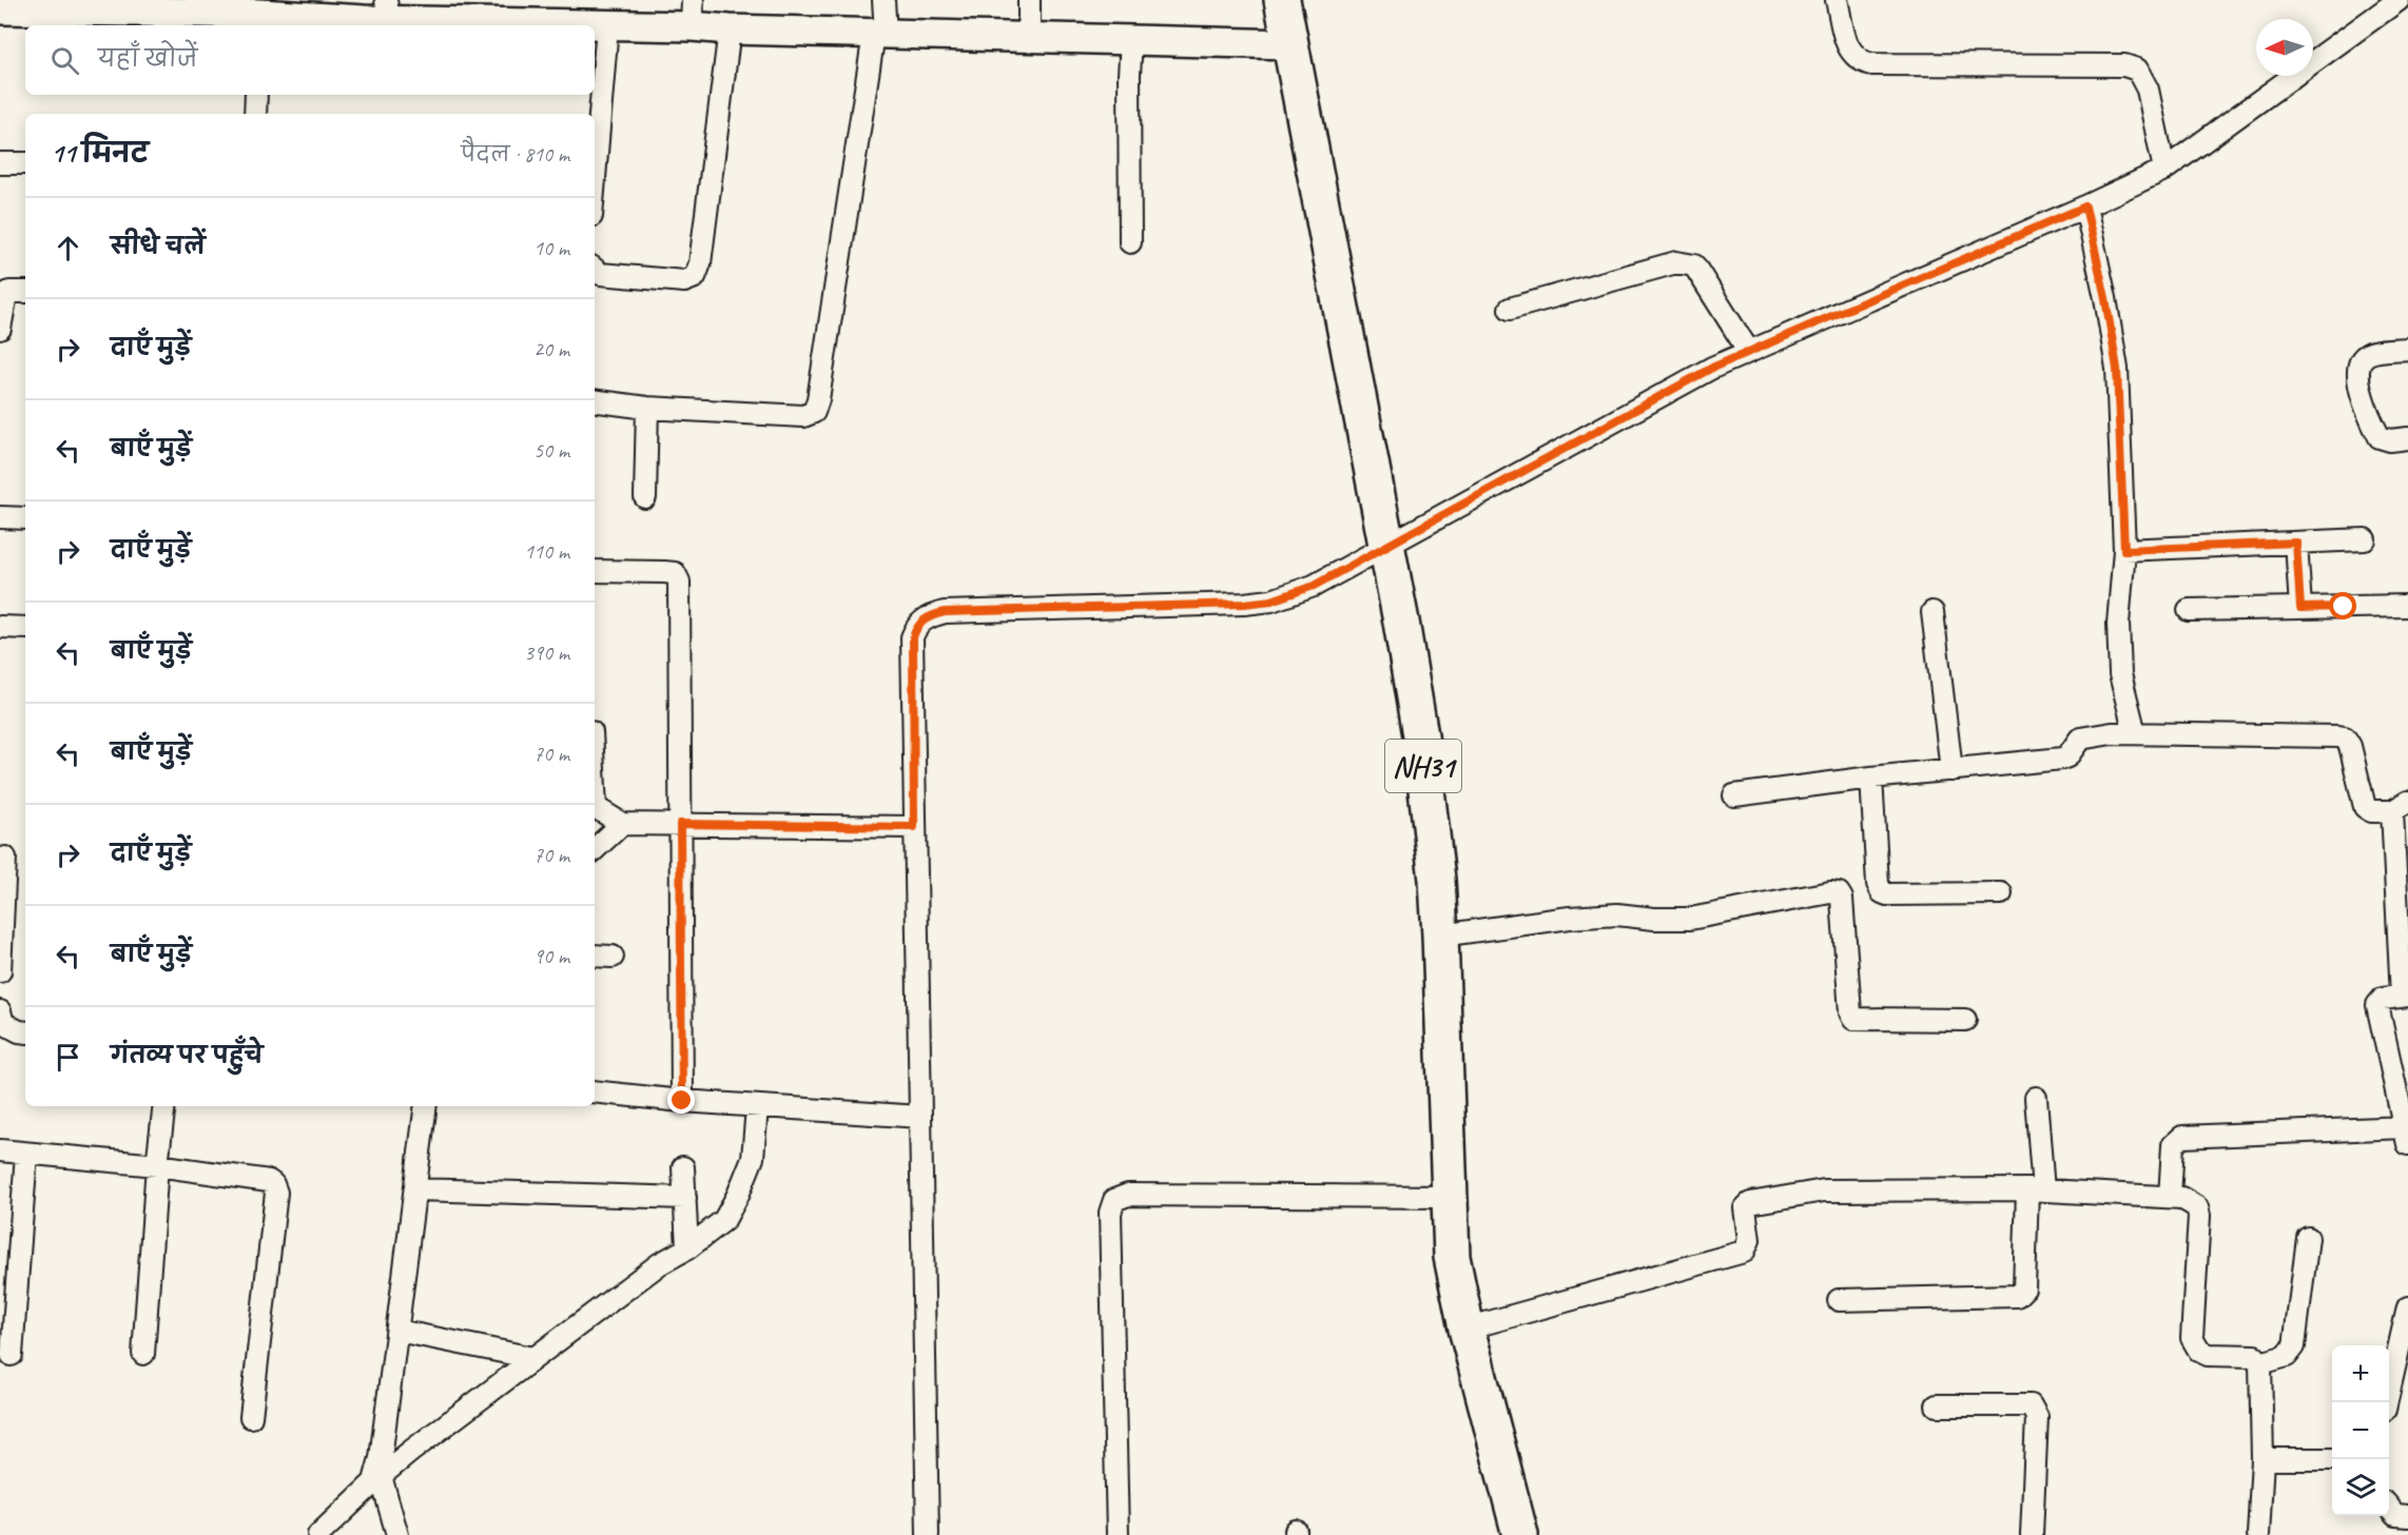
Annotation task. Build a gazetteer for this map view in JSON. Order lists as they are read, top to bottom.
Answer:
{
  "streets": {
    "highway": ["NH31"]
  },
  "north": "left",
  "page": {
    "search": "यहाँ खोजें",
    "heading": ["11 मिनट", "पैदल · 810 m"],
    "list": [
      ["सीधे चलें", "10 m"],
      ["दाएँ मुड़ें", "20 m"],
      ["बाएँ मुड़ें", "50 m"],
      ["दाएँ मुड़ें", "110 m"],
      ["बाएँ मुड़ें", "390 m"],
      ["बाएँ मुड़ें", "70 m"],
      ["दाएँ मुड़ें", "70 m"],
      ["बाएँ मुड़ें", "90 m"],
      "गंतव्य पर पहुँचे"
    ],
    "map_buttons": ["+", "−"]
  }
}
